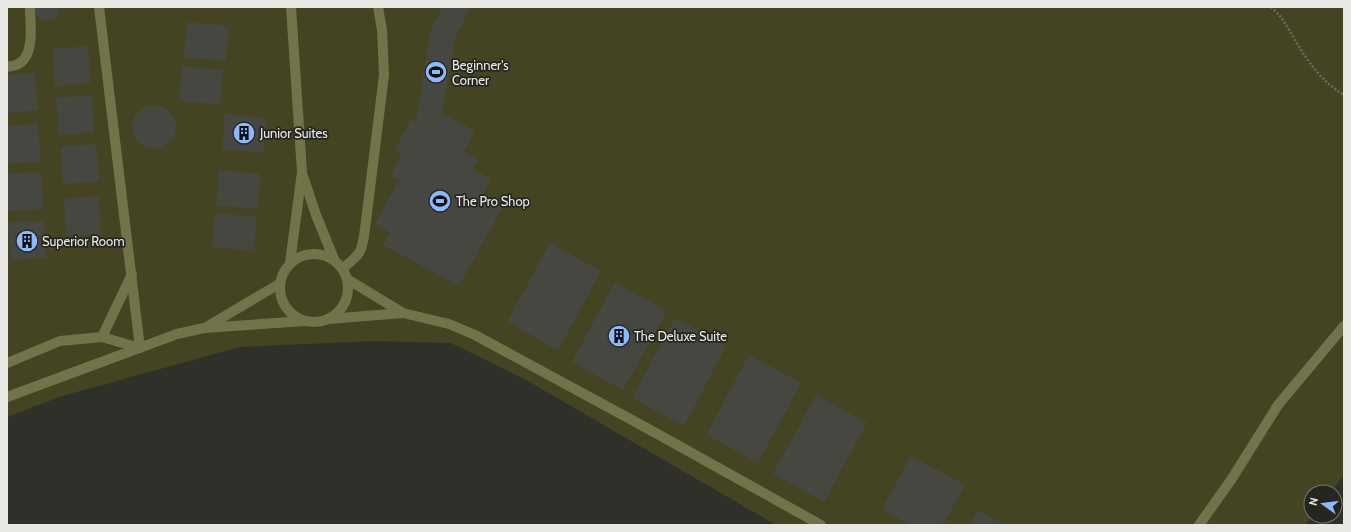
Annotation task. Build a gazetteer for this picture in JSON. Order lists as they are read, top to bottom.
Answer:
{
  "places": {
    "sports": ["Beginner's Corner", "The Pro Shop"],
    "building": ["Junior Suites", "Superior Room", "The Deluxe Suite"]
  },
  "north": "left"
}
